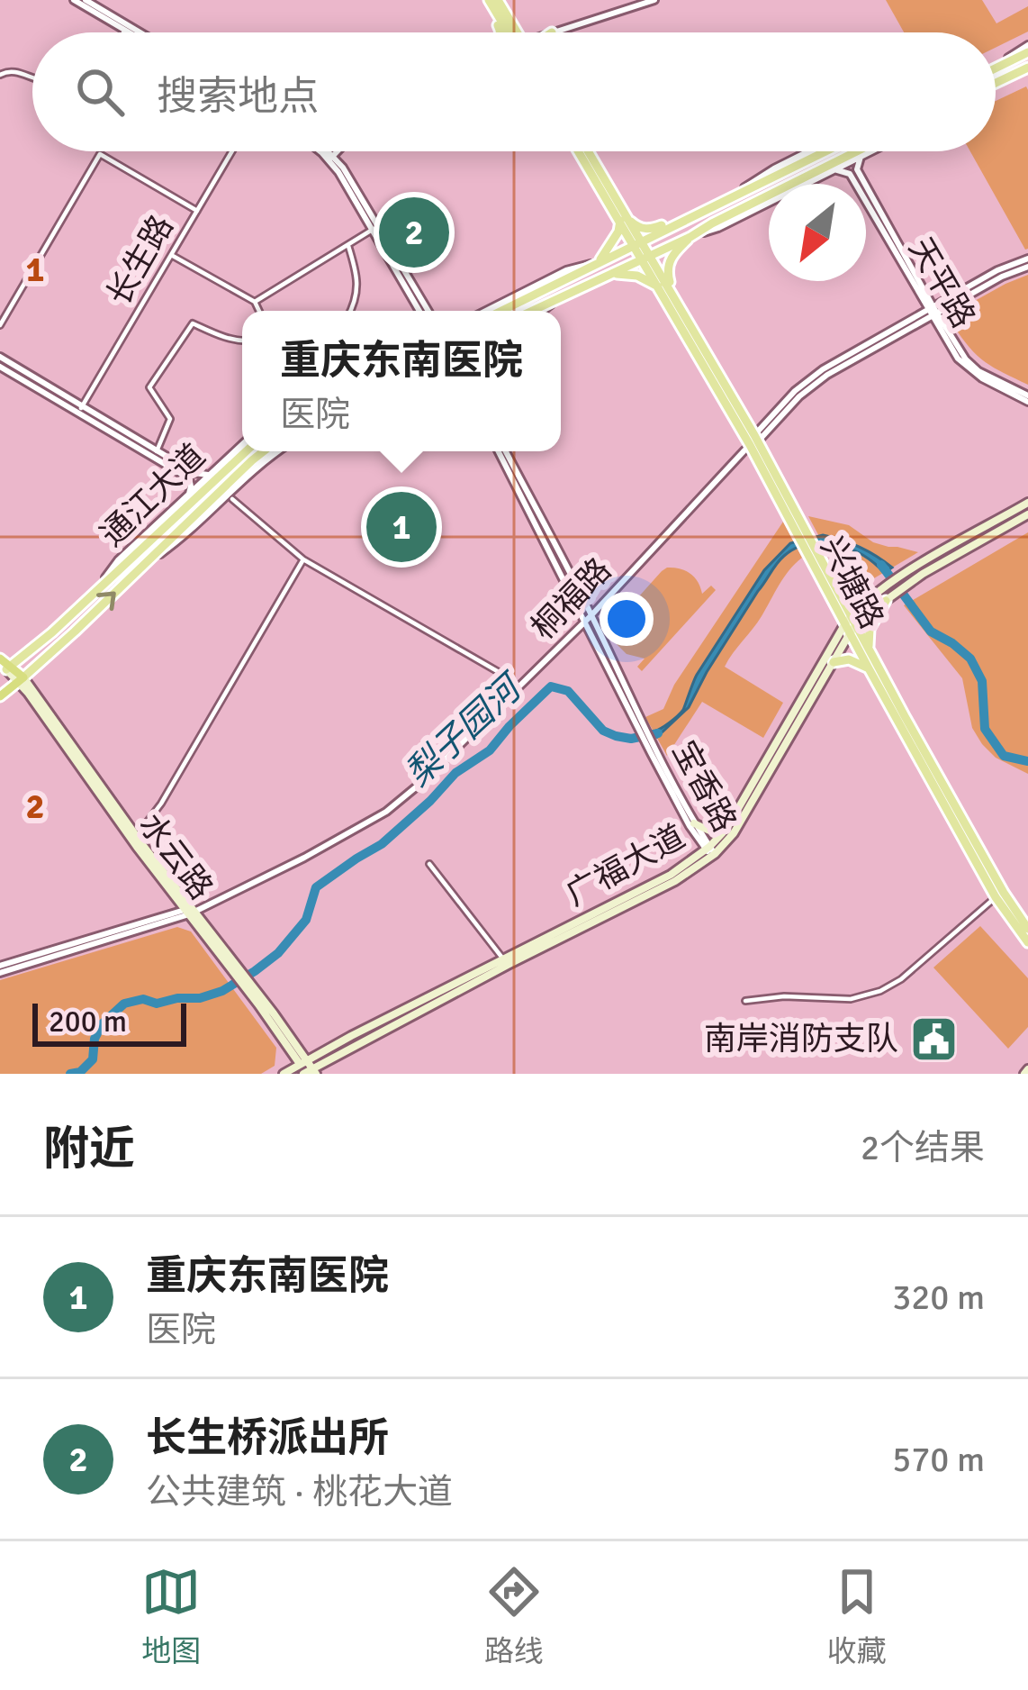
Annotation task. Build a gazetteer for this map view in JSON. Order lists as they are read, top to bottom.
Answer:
{
  "streets": {
    "highway": ["通江大道"],
    "main road": ["兴塘路", "水云路", "广福大道"],
    "street": [
      "长生路",
      "天平路",
      "桐福路",
      "宝香路"
    ]
  },
  "crossings": [
    ["天平路", "桐福路"],
    ["通江大道", "水云路"],
    ["兴塘路", "桐福路"],
    ["兴塘路", "广福大道"],
    ["桐福路", "宝香路"],
    ["桐福路", "水云路"],
    ["宝香路", "广福大道"],
    ["水云路", "广福大道"]
  ],
  "water": ["梨子园河"],
  "places": {
    "public building": ["南岸消防支队"]
  },
  "scale_bar": "200 m",
  "north": "bottom left",
  "page": {
    "search": "搜索地点",
    "pins": ["2", "1"],
    "popup": ["重庆东南医院", "医院"],
    "scale": "200 m",
    "heading": ["附近", "2个结果"],
    "list": [
      {
        "mark": "1",
        "name": "重庆东南医院",
        "note": "医院",
        "value": "320 m"
      },
      {
        "mark": "2",
        "name": "长生桥派出所",
        "note": "公共建筑 · 桃花大道",
        "value": "570 m"
      }
    ],
    "nav": ["地图", "路线", "收藏"]
  },
  "grid": {
    "rows": ["1", "2"]
  }
}
